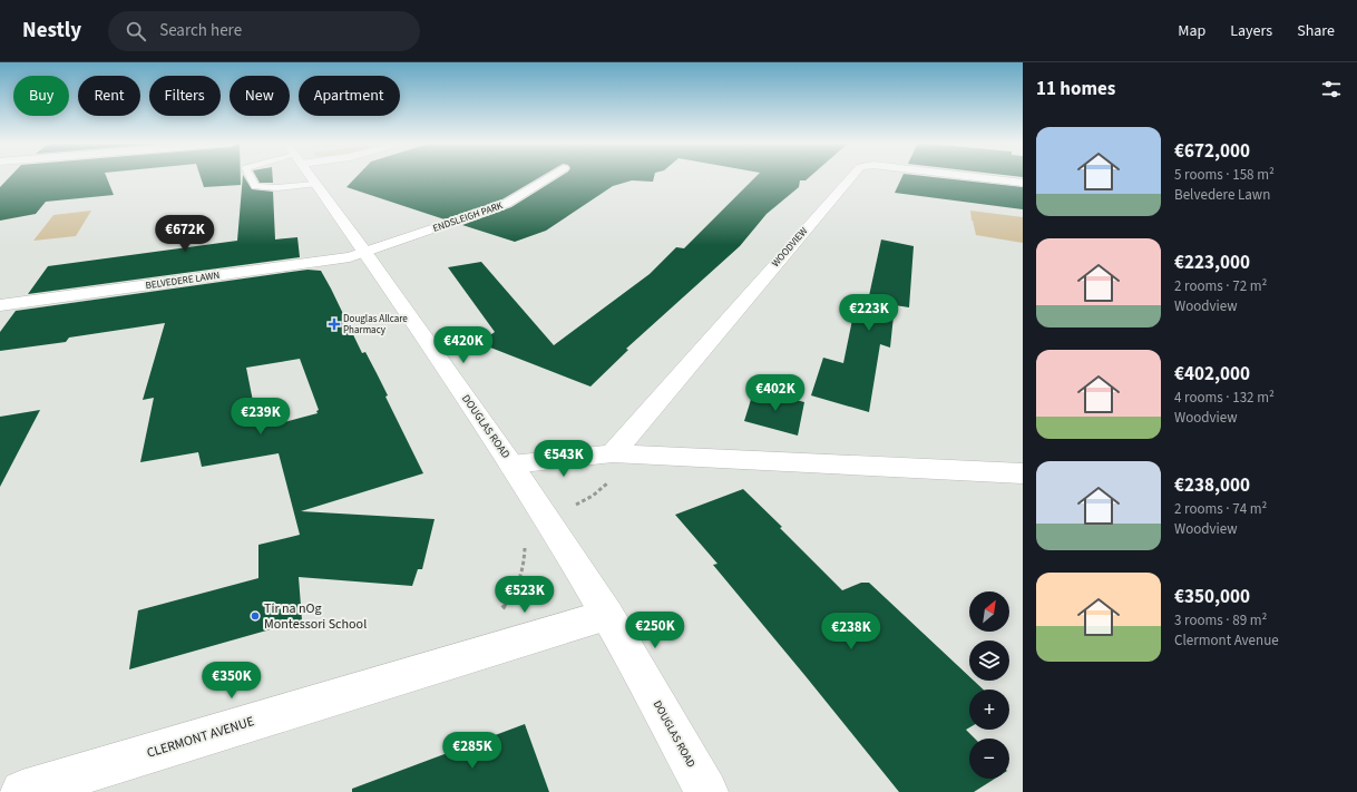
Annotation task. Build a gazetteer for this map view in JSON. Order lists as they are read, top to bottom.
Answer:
{
  "streets": {
    "street": [
      "ENDSLEIGH PARK",
      "WOODVIEW",
      "BELVEDERE LAWN",
      "DOUGLAS ROAD",
      "CLERMONT AVENUE"
    ]
  },
  "crossings": [
    ["ENDSLEIGH PARK", "BELVEDERE LAWN"],
    ["ENDSLEIGH PARK", "DOUGLAS ROAD"],
    ["BELVEDERE LAWN", "DOUGLAS ROAD"],
    ["DOUGLAS ROAD", "CLERMONT AVENUE"]
  ],
  "places": {
    "health": ["Douglas Allcare Pharmacy"],
    "other": ["Tir na nOg Montessori School"]
  },
  "north": "top right",
  "page": {
    "header": "Nestly",
    "search": "Search here",
    "nav": ["Map", "Layers", "Share"],
    "heading": "11 homes",
    "chip": [
      "Buy",
      "Rent",
      "Filters",
      "New",
      "Apartment"
    ],
    "list": [
      {
        "name": "€672,000",
        "note": "5 rooms · 158 m² · Belvedere Lawn"
      },
      {
        "name": "€223,000",
        "note": "2 rooms · 72 m² · Woodview"
      },
      {
        "name": "€402,000",
        "note": "4 rooms · 132 m² · Woodview"
      },
      {
        "name": "€238,000",
        "note": "2 rooms · 74 m² · Woodview"
      },
      {
        "name": "€350,000",
        "note": "3 rooms · 89 m² · Clermont Avenue"
      }
    ],
    "price": [
      "€672K",
      "€223K",
      "€420K",
      "€402K",
      "€239K",
      "€543K",
      "€523K",
      "€250K",
      "€238K",
      "€350K",
      "€285K"
    ],
    "map_buttons": ["+", "−"]
  }
}
